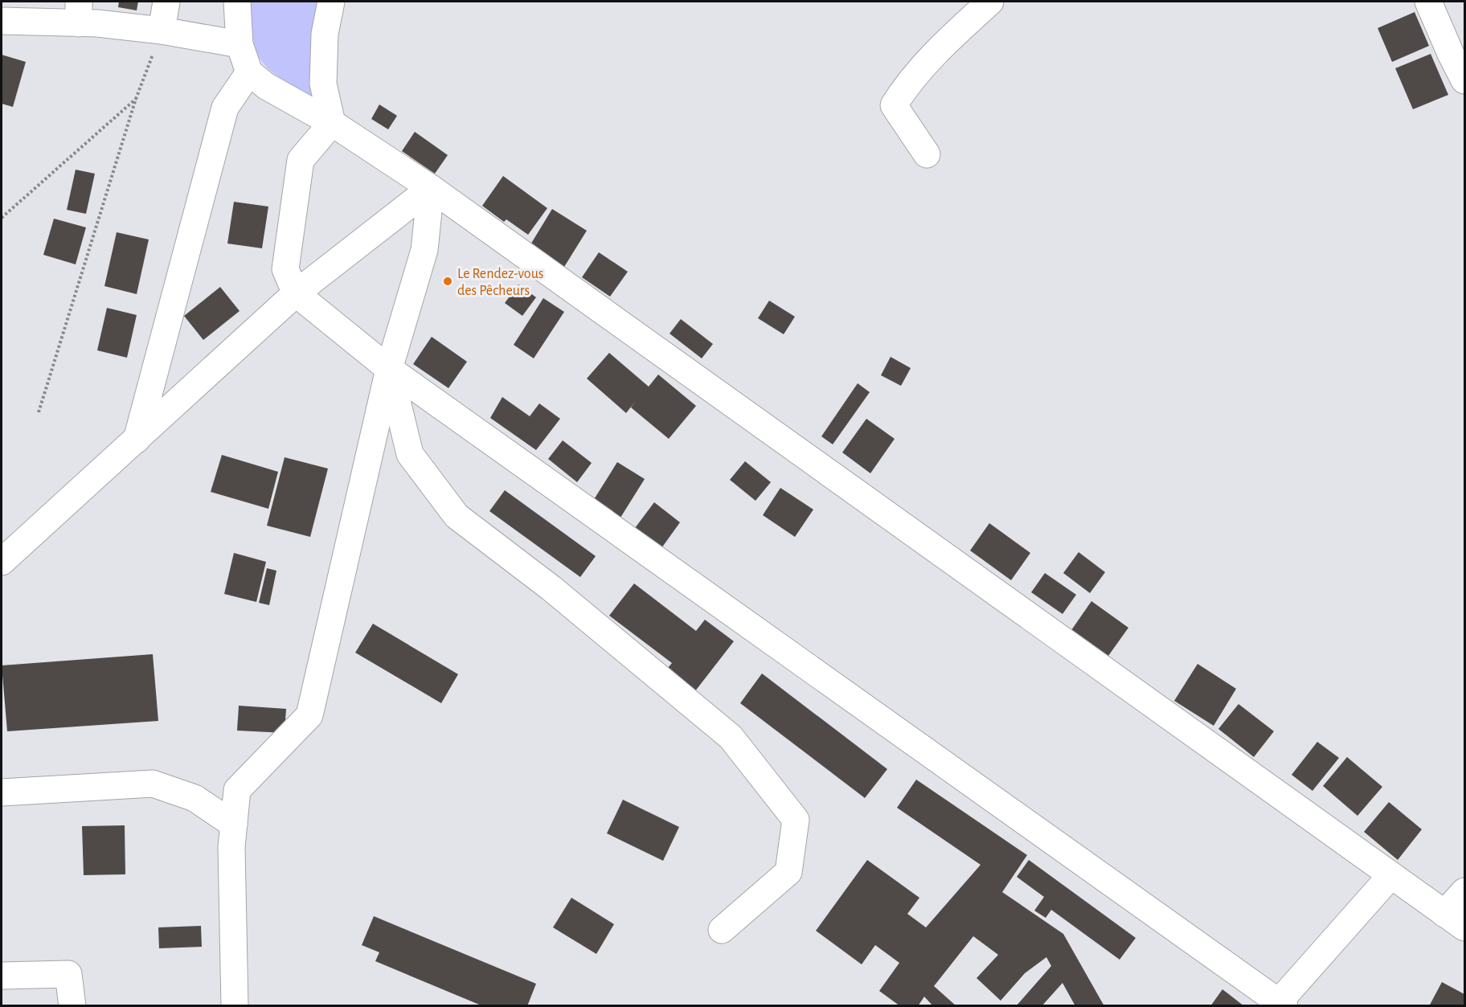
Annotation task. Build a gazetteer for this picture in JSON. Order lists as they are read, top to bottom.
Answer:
{
  "places": ["Le Rendez-vous des Pêcheurs"]
}
